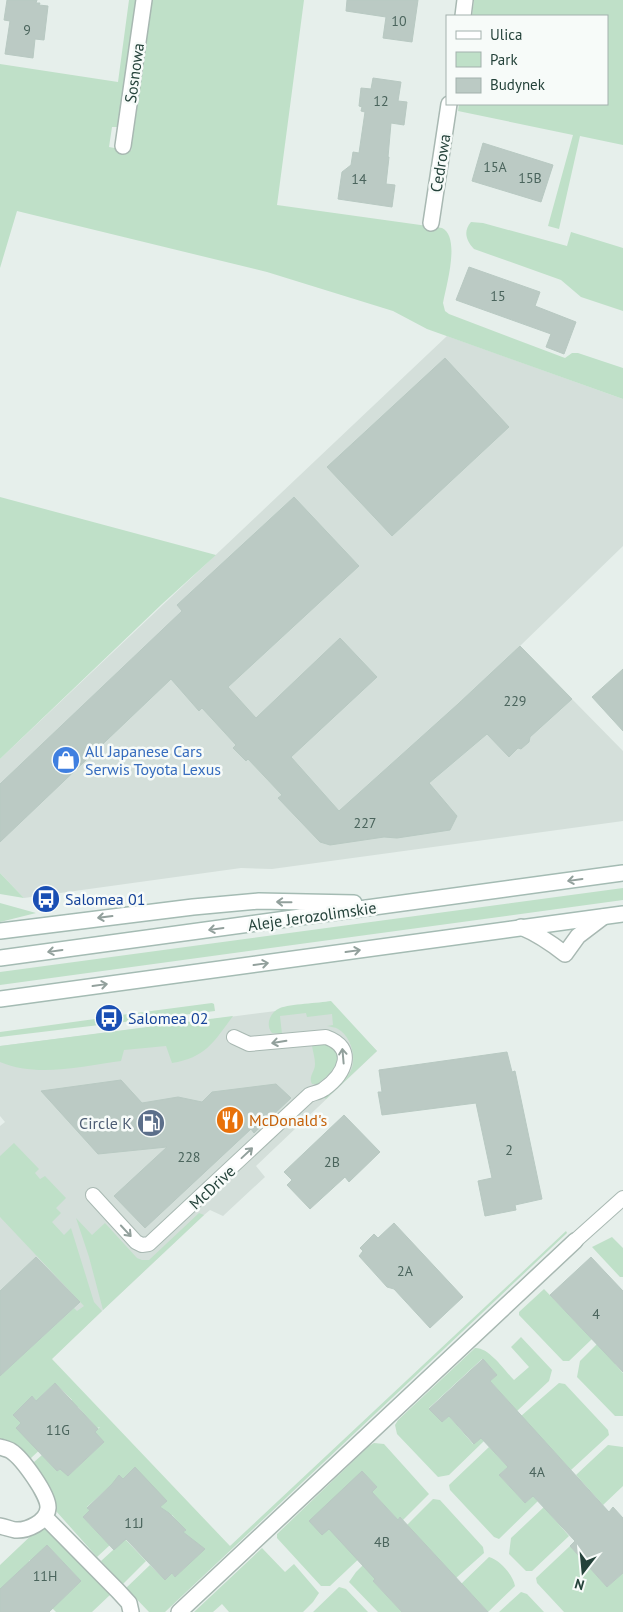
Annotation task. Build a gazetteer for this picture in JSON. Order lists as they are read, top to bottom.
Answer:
{
  "streets": {
    "main road": ["Sosnowa", "Cedrowa", "Aleje Jerozolimskie"],
    "lane": ["McDrive"]
  },
  "places": {
    "shop": ["All Japanese Cars Serwis Toyota Lexus"],
    "bus stop": ["Salomea 01", "Salomea 02"],
    "restaurant": ["McDonald's"],
    "fuel station": ["Circle K"]
  },
  "house_numbers": [
    "10",
    "9",
    "12",
    "15A",
    "15B",
    "14",
    "15",
    "229",
    "227",
    "2",
    "228",
    "2B",
    "2A",
    "4",
    "11G",
    "4A",
    "11J",
    "4B",
    "11H"
  ],
  "legend": ["Ulica", "Park", "Budynek"],
  "north": "bottom"
}
